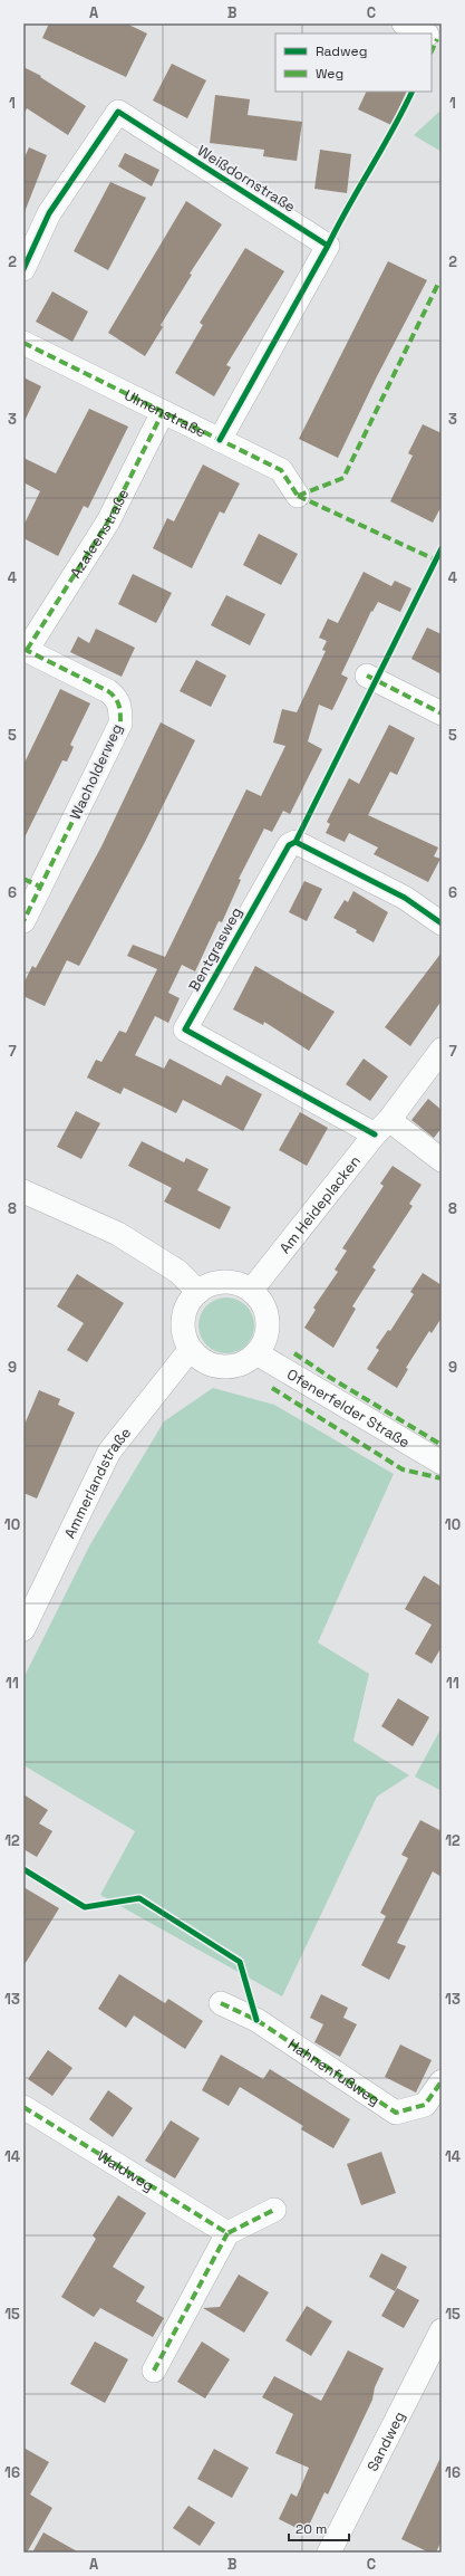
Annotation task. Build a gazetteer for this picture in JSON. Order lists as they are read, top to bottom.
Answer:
{
  "streets": {
    "street": [
      "Weißdornstraße",
      "Ulmenstraße",
      "Azaleenstraße",
      "Wacholderweg",
      "Bentgrasweg",
      "Am Heideplacken",
      "Ofenerfelder Straße",
      "Ammerlandstraße",
      "Hahnenfußweg",
      "Waldweg",
      "Sandweg"
    ]
  },
  "crossings": [
    ["Weißdornstraße", "Ulmenstraße"],
    ["Ulmenstraße", "Azaleenstraße"],
    ["Azaleenstraße", "Wacholderweg"],
    ["Bentgrasweg", "Am Heideplacken"],
    ["Am Heideplacken", "Ofenerfelder Straße"],
    ["Am Heideplacken", "Ammerlandstraße"],
    ["Ofenerfelder Straße", "Ammerlandstraße"]
  ],
  "legend": ["Radweg", "Weg"],
  "scale_bar": "20 m",
  "grid": {
    "columns": ["A", "B", "C"],
    "rows": [
      "1",
      "2",
      "3",
      "4",
      "5",
      "6",
      "7",
      "8",
      "9",
      "10",
      "11",
      "12",
      "13",
      "14",
      "15",
      "16"
    ]
  }
}
